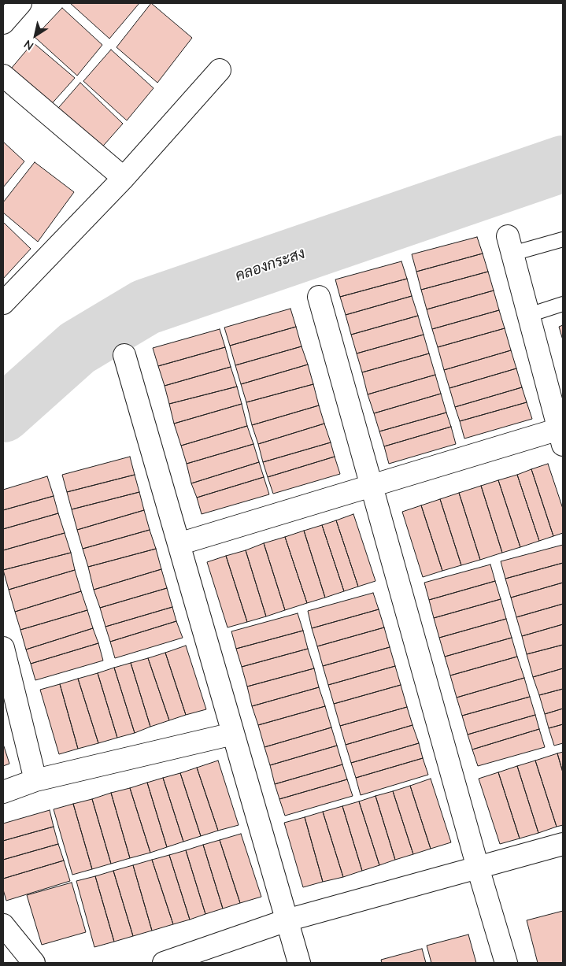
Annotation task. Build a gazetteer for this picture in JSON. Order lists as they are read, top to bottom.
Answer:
{
  "water": ["คลองกระสง"],
  "north": "bottom left"
}
